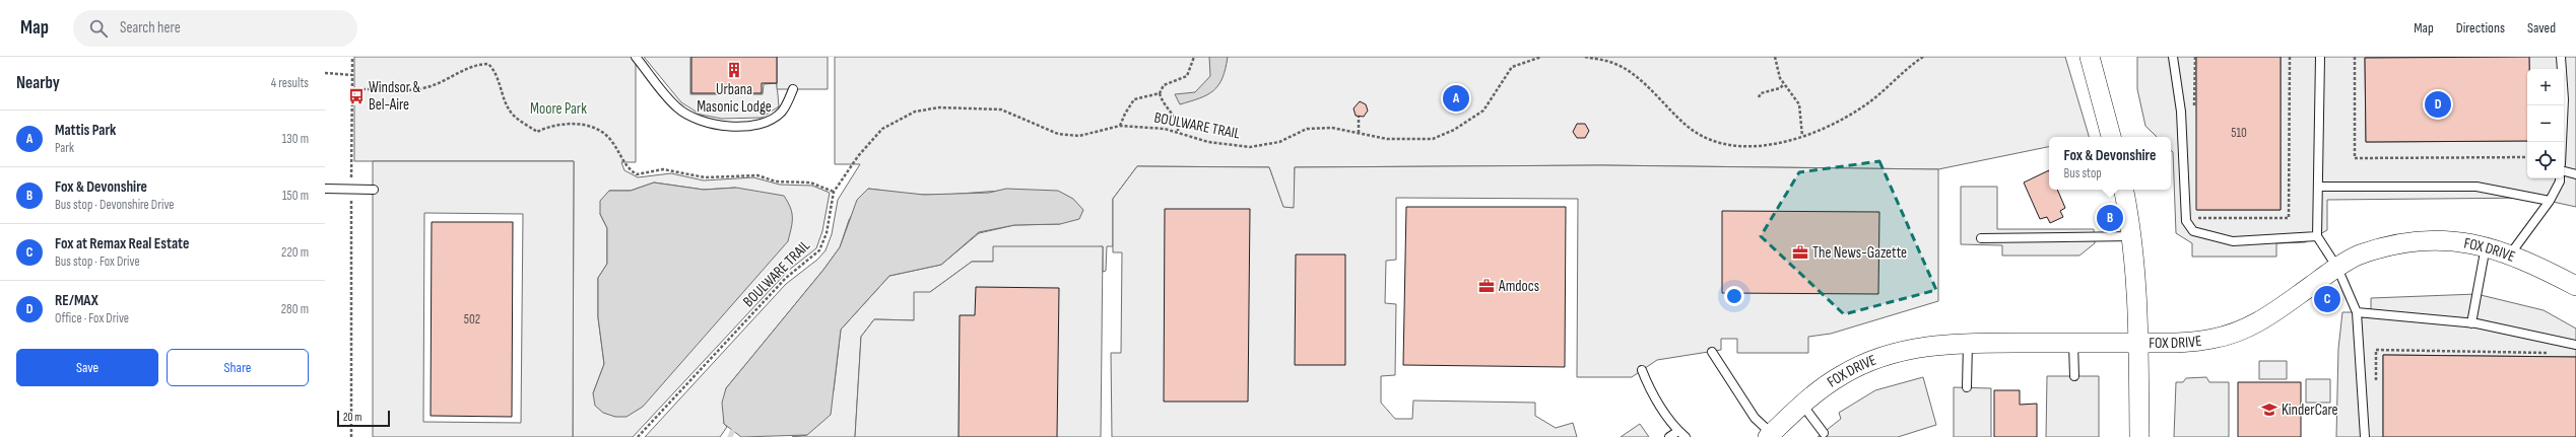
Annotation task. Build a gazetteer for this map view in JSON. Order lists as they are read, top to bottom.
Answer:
{
  "streets": {
    "street": ["FOX DRIVE"],
    "path": ["BOULWARE TRAIL"]
  },
  "parks": ["Moore Park"],
  "places": {
    "building": ["Urbana Masonic Lodge"],
    "bus stop": ["Windsor & Bel-Aire"],
    "office": ["The News-Gazette", "Amdocs"],
    "school or university": ["KinderCare"]
  },
  "house_numbers": ["510", "502"],
  "scale_bar": "20 m",
  "page": {
    "header": "Map",
    "search": "Search here",
    "nav": ["Map", "Directions", "Saved"],
    "heading": ["Nearby", "4 results"],
    "map_buttons": ["+", "−"],
    "pins": [
      "A",
      "D",
      "B",
      "C"
    ],
    "list": [
      {
        "mark": "A",
        "name": "Mattis Park",
        "note": "Park",
        "value": "130 m"
      },
      {
        "mark": "B",
        "name": "Fox & Devonshire",
        "note": "Bus stop · Devonshire Drive",
        "value": "150 m"
      },
      {
        "mark": "C",
        "name": "Fox at Remax Real Estate",
        "note": "Bus stop · Fox Drive",
        "value": "220 m"
      },
      {
        "mark": "D",
        "name": "RE/MAX",
        "note": "Office · Fox Drive",
        "value": "280 m"
      }
    ],
    "popup": ["Fox & Devonshire", "Bus stop"],
    "buttons": ["Save", "Share"],
    "scale": "20 m"
  }
}
